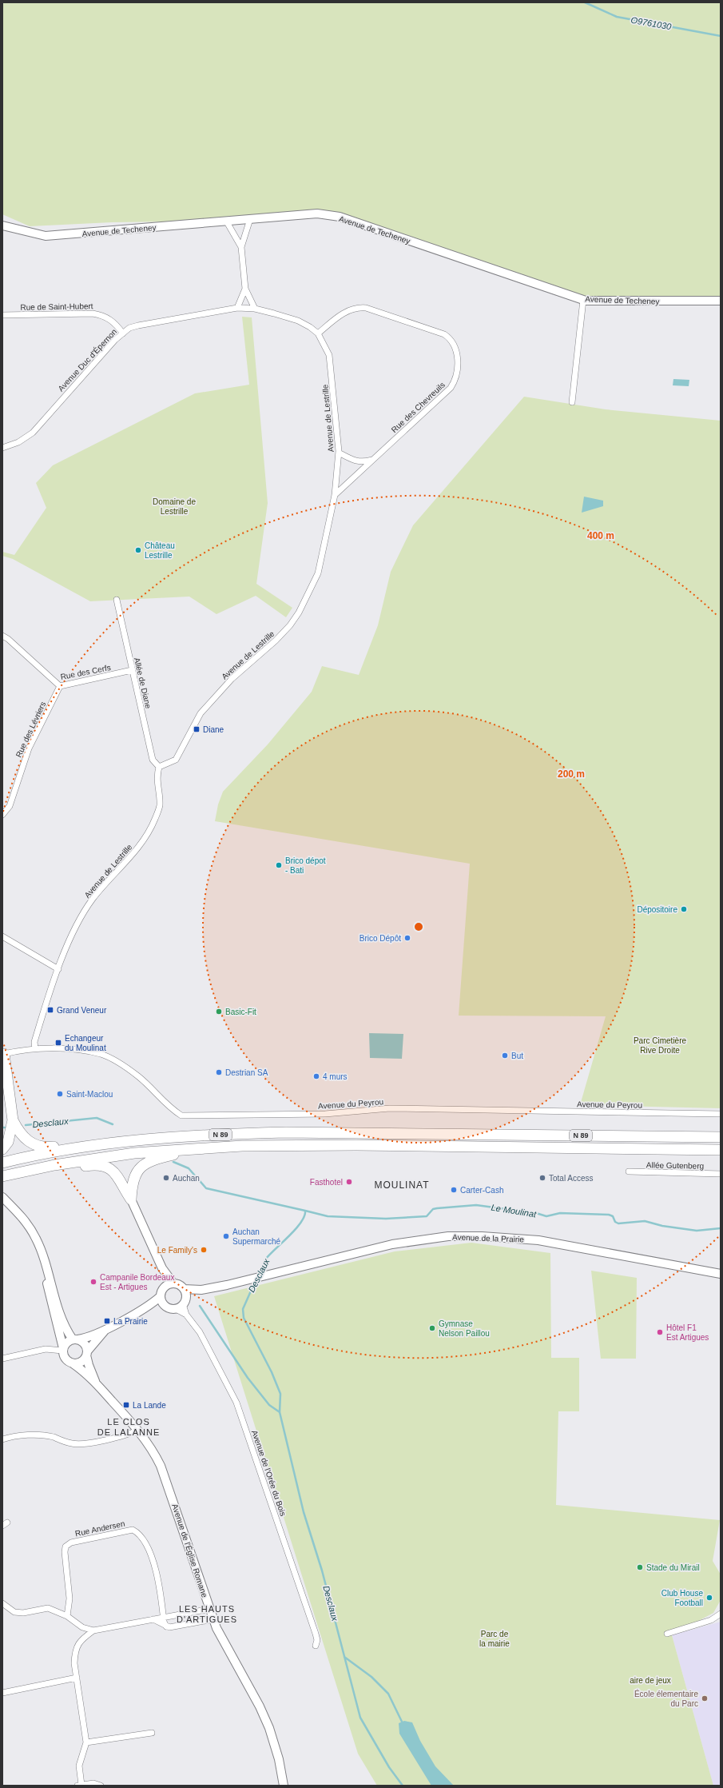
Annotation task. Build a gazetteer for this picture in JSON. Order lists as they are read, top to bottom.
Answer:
{
  "streets": {
    "highway": ["N 89"],
    "street": [
      "Avenue de Techeney",
      "Rue de Saint-Hubert",
      "Avenue Duc d'Épernon",
      "Rue des Chevreuils",
      "Avenue de Lestrille",
      "Rue des Cerfs",
      "Allée de Diane",
      "Rue des Lévriers",
      "Avenue du Peyrou",
      "Allée Gutenberg",
      "Avenue de la Prairie",
      "Avenue de l'Orée du Bois",
      "Rue Andersen",
      "Avenue de l'Église Romane"
    ]
  },
  "crossings": [
    ["Rue de Saint-Hubert", "Avenue Duc d'Épernon"],
    ["Avenue Duc d'Épernon", "Avenue de Lestrille"],
    ["Rue des Chevreuils", "Avenue de Lestrille"],
    ["Avenue de Lestrille", "Allée de Diane"],
    ["Avenue de Lestrille", "Avenue du Peyrou"],
    ["Rue des Cerfs", "Allée de Diane"],
    ["Rue des Cerfs", "Rue des Lévriers"]
  ],
  "districts": ["MOULINAT", "LE CLOS DE LALANNE", "LES HAUTS D'ARTIGUES"],
  "water": ["O9761030", "Desclaux", "Le Moulinat"],
  "parks": [
    "Domaine de Lestrille",
    "Parc Cimetière Rive Droite",
    "Parc de la mairie",
    "aire de jeux"
  ],
  "places": {
    "other": [
      "Château Lestrille",
      "Brico dépot - Bati",
      "Dépositoire",
      "Brico Dépôt",
      "Basic-Fit",
      "But",
      "Destrian SA",
      "4 murs",
      "Saint-Maclou",
      "Auchan",
      "Total Access",
      "Fasthotel",
      "Carter-Cash",
      "Auchan Supermarché",
      "Le Family's",
      "Campanile Bordeaux Est - Artigues",
      "Gymnase Nelson Paillou",
      "Hôtel F1 Est Artigues",
      "Stade du Mirail",
      "Club House Football",
      "École élementaire du Parc"
    ],
    "transit": [
      "Diane",
      "Grand Veneur",
      "Echangeur du Moulinat",
      "La Prairie",
      "La Lande"
    ]
  },
  "rings": ["400 m", "200 m"]
}
